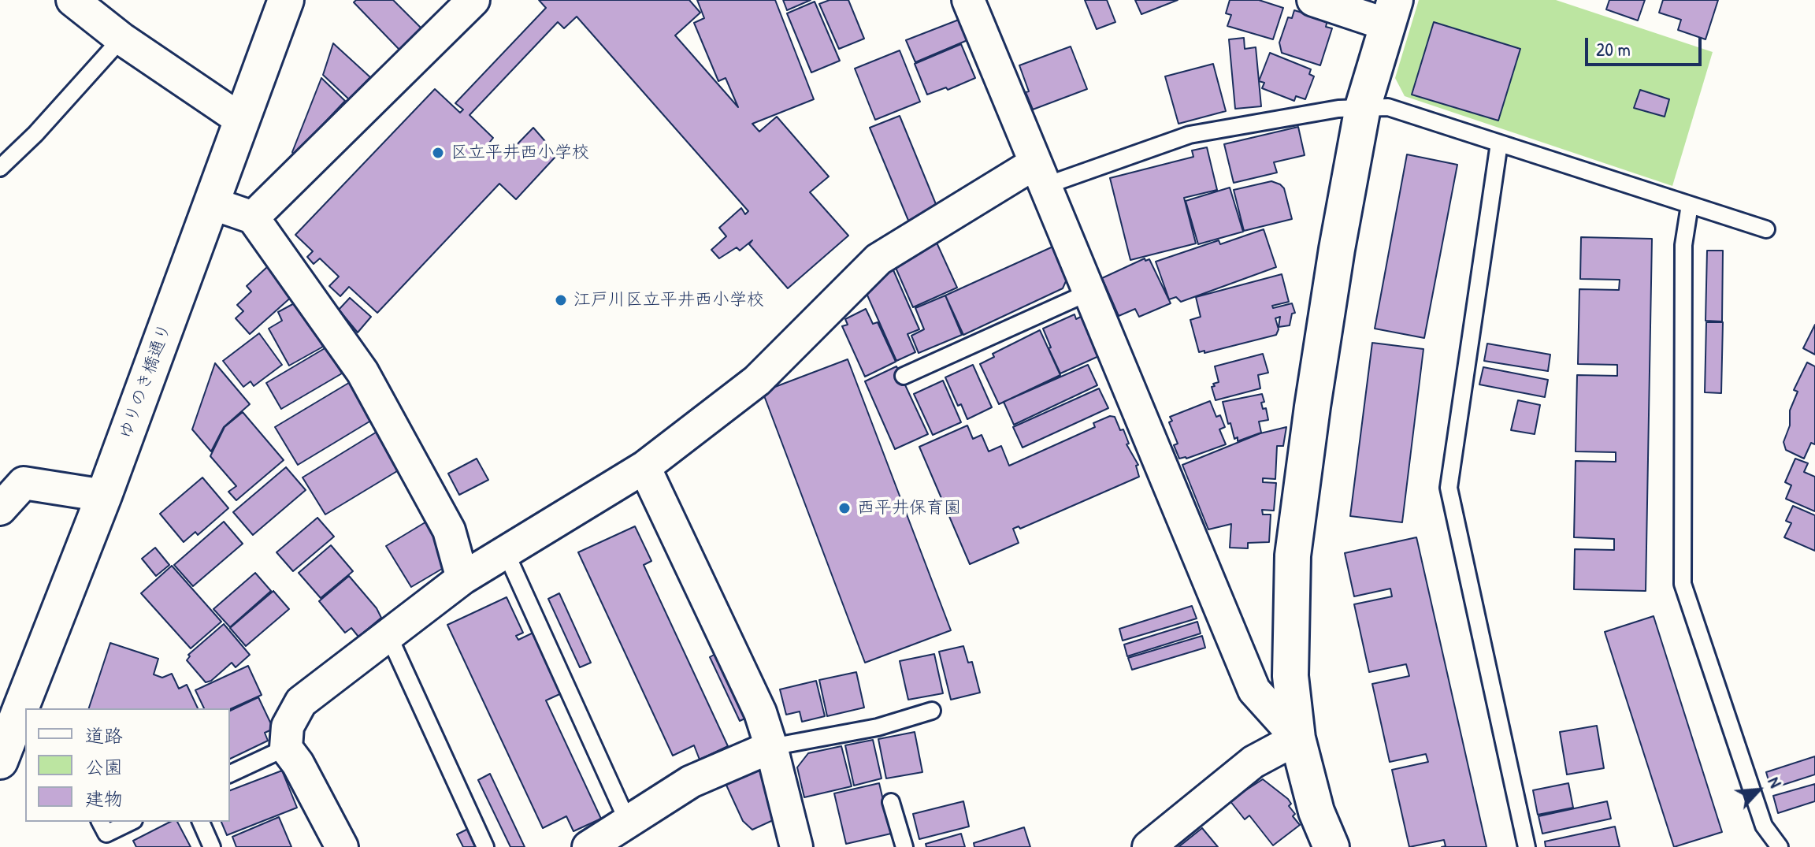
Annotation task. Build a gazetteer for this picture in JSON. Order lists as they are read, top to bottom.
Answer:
{
  "streets": {
    "street": ["ゆりのき橋通り"]
  },
  "places": ["区立平井西小学校", "江戸川区立平井西小学校", "西平井保育園"],
  "legend": ["道路", "公園", "建物"],
  "scale_bar": "20 m",
  "north": "top right"
}
